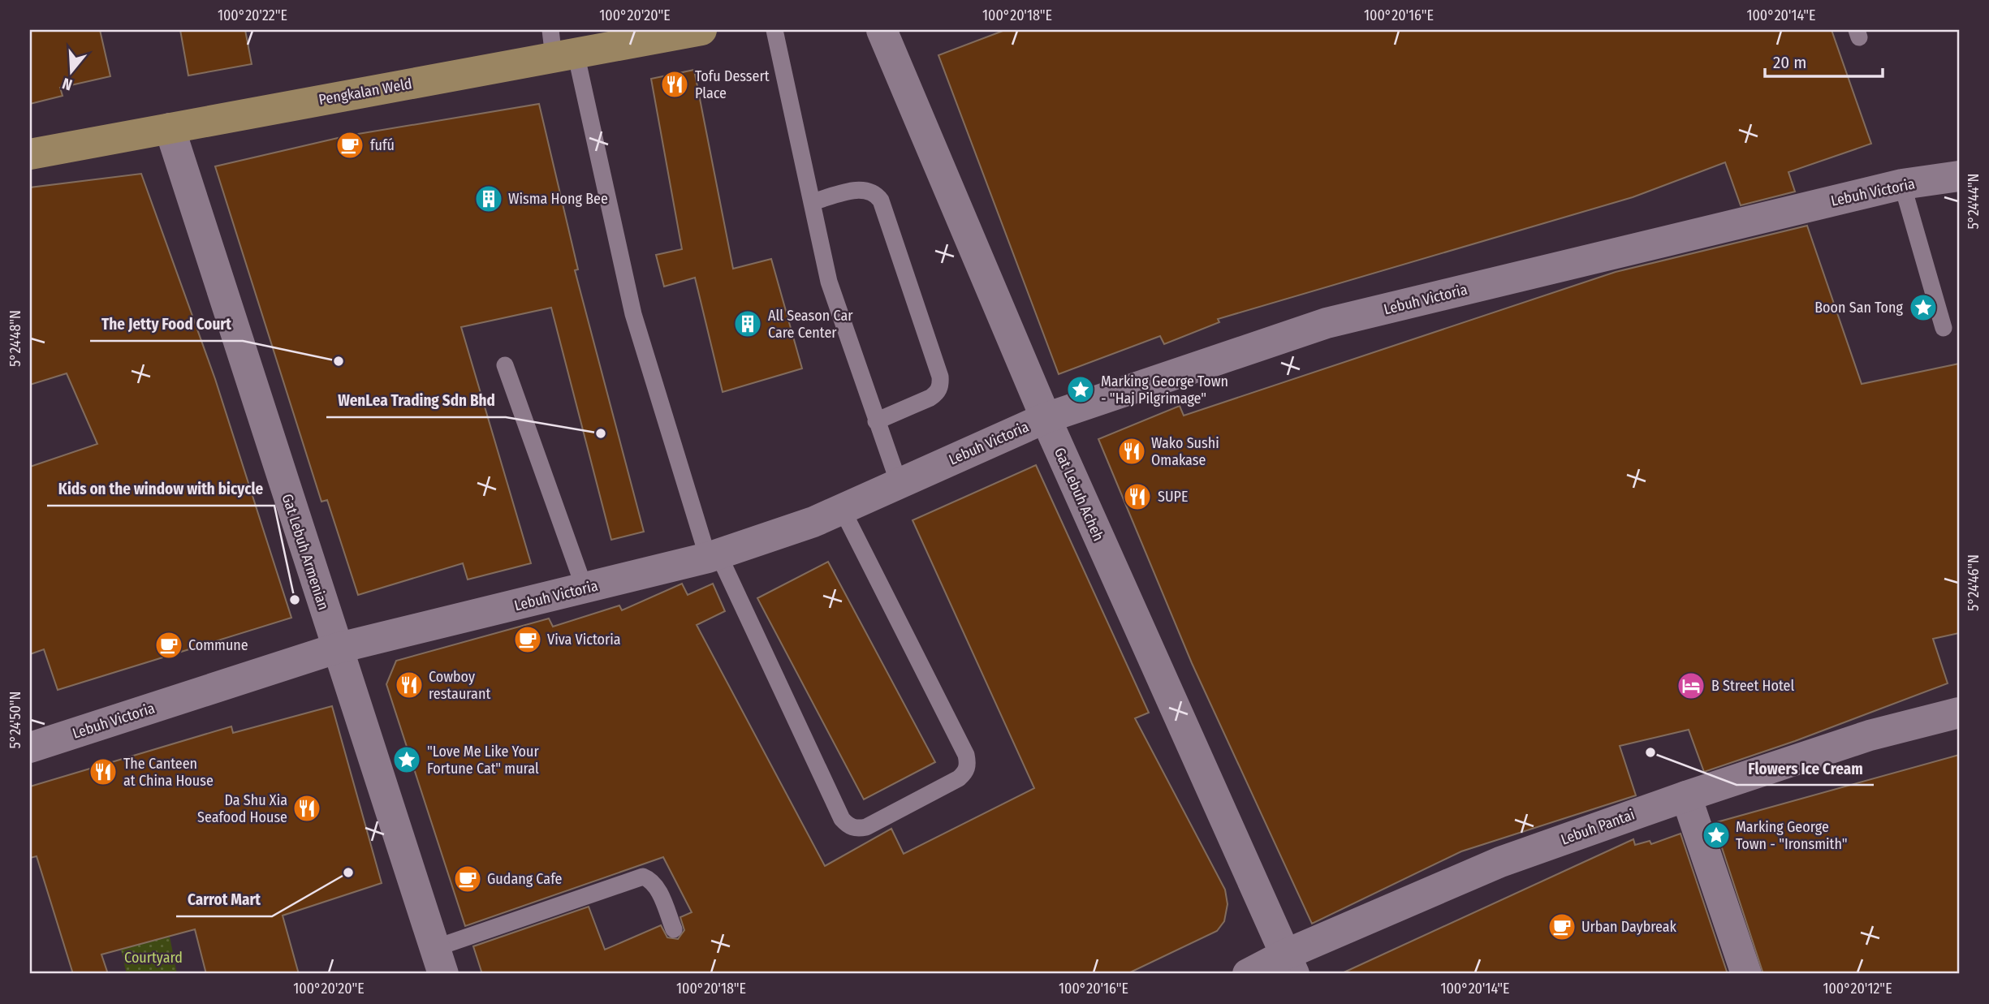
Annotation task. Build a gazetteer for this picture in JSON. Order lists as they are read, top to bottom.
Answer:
{
  "streets": {
    "main road": ["Pengkalan Weld"],
    "street": [
      "Lebuh Victoria",
      "Gat Lebuh Acheh",
      "Gat Lebuh Armenian",
      "Lebuh Pantai"
    ]
  },
  "crossings": [
    ["Pengkalan Weld", "Gat Lebuh Armenian"],
    ["Lebuh Victoria", "Gat Lebuh Acheh"],
    ["Lebuh Victoria", "Gat Lebuh Armenian"],
    ["Gat Lebuh Acheh", "Lebuh Pantai"]
  ],
  "parks": ["Courtyard"],
  "places": {
    "restaurant": [
      "Tofu Dessert Place",
      "Wako Sushi Omakase",
      "SUPE",
      "Cowboy restaurant",
      "The Canteen at China House",
      "Da Shu Xia Seafood House"
    ],
    "cafe": [
      "fufú",
      "Viva Victoria",
      "Commune",
      "Gudang Cafe",
      "Urban Daybreak"
    ],
    "building": ["Wisma Hong Bee", "All Season Car Care Center"],
    "place": [
      "Boon San Tong",
      "Marking George Town - \"Haj Pilgrimage\"",
      "\"Love Me Like Your Fortune Cat\" mural",
      "Marking George Town - \"Ironsmith\""
    ],
    "other": [
      "The Jetty Food Court",
      "WenLea Trading Sdn Bhd",
      "Kids on the window with bicycle",
      "Flowers Ice Cream",
      "Carrot Mart"
    ],
    "hotel": ["B Street Hotel"]
  },
  "scale_bar": "20 m",
  "north": "bottom",
  "coordinates": [
    "100°20'22\"E",
    "100°20'20\"E",
    "100°20'18\"E",
    "100°20'16\"E",
    "100°20'14\"E",
    "5°24'44\"N",
    "5°24'48\"N",
    "5°24'46\"N",
    "5°24'50\"N",
    "100°20'12\"E"
  ]
}
